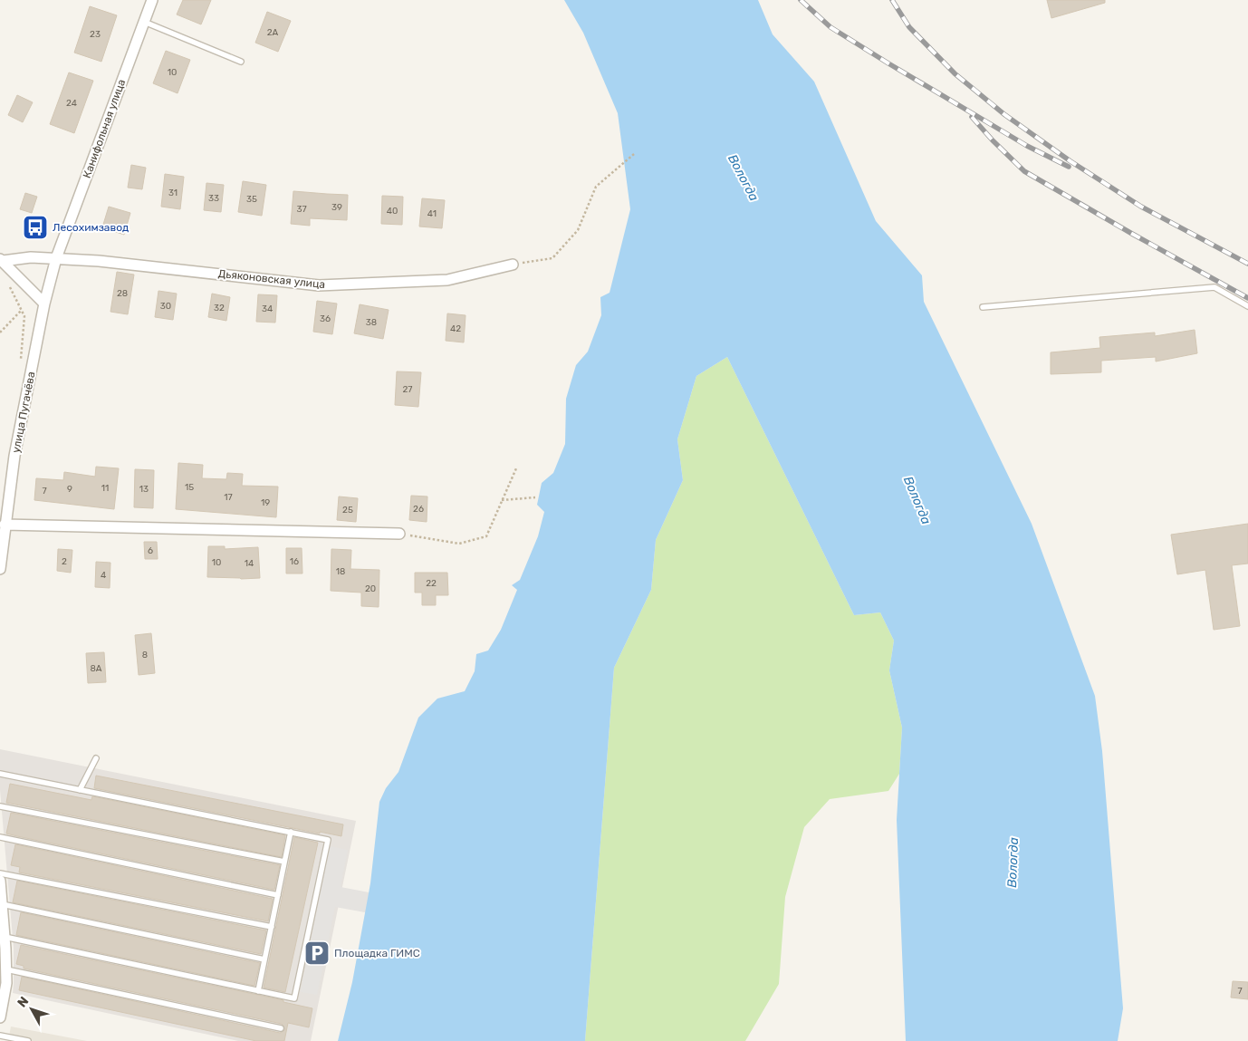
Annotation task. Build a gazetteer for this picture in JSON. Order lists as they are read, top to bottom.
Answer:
{
  "streets": {
    "street": ["Канифольная улица", "Дьяконовская улица", "улица Пугачёва"]
  },
  "crossings": [
    ["Канифольная улица", "Дьяконовская улица"],
    ["Канифольная улица", "улица Пугачёва"],
    ["Дьяконовская улица", "улица Пугачёва"]
  ],
  "water": ["Вологда"],
  "places": {
    "bus stop": ["Лесохимзавод"],
    "parking": ["Площадка ГИМС"]
  },
  "house_numbers": [
    "2А",
    "23",
    "10",
    "24",
    "31",
    "33",
    "35",
    "39",
    "37",
    "40",
    "41",
    "28",
    "30",
    "32",
    "34",
    "36",
    "38",
    "42",
    "27",
    "15",
    "11",
    "9",
    "13",
    "7",
    "17",
    "19",
    "26",
    "25",
    "6",
    "2",
    "16",
    "10",
    "14",
    "18",
    "4",
    "22",
    "20",
    "8",
    "8А",
    "7"
  ],
  "north": "top left"
}
